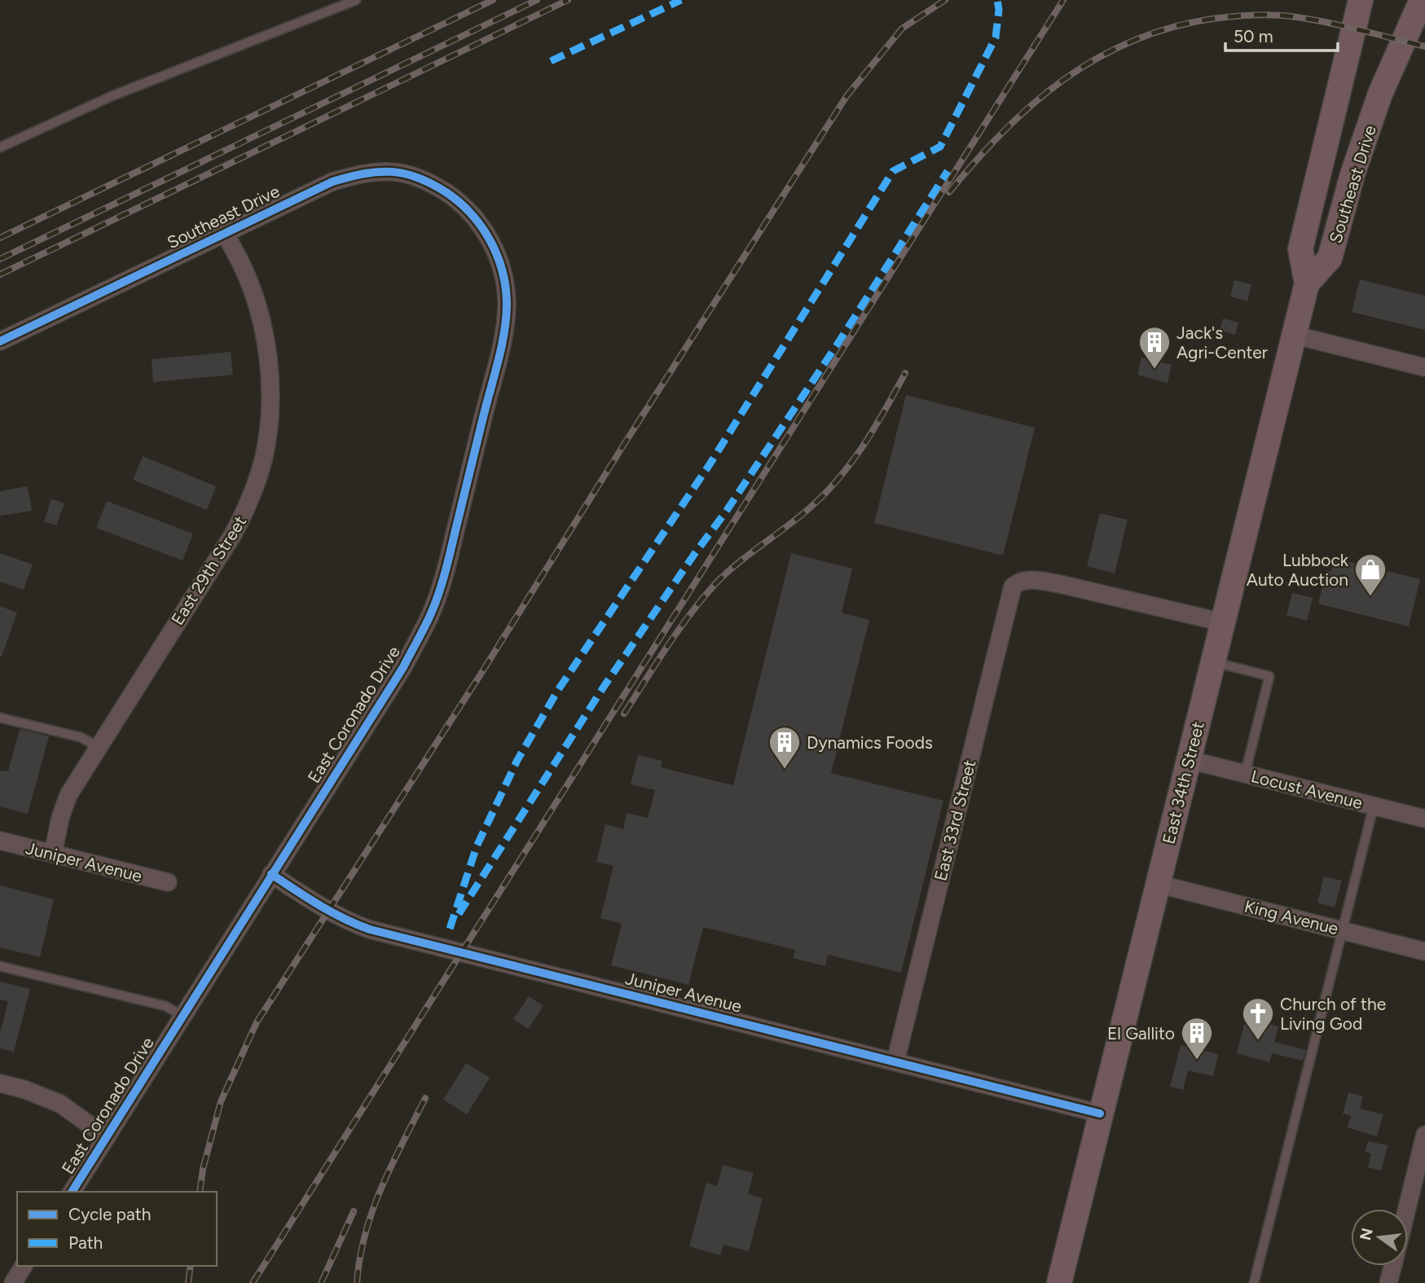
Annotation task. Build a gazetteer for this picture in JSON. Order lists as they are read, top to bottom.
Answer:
{
  "streets": {
    "main road": ["Southeast Drive", "East 34th Street"],
    "street": [
      "East 29th Street",
      "East Coronado Drive",
      "Locust Avenue",
      "East 33rd Street",
      "Juniper Avenue",
      "King Avenue"
    ]
  },
  "crossings": [
    ["Southeast Drive", "East 29th Street"],
    ["Southeast Drive", "East Coronado Drive"],
    ["Southeast Drive", "East 34th Street"],
    ["East 29th Street", "Juniper Avenue"],
    ["East Coronado Drive", "Juniper Avenue"],
    ["East 34th Street", "Locust Avenue"],
    ["East 34th Street", "East 33rd Street"],
    ["East 34th Street", "Juniper Avenue"],
    ["East 34th Street", "King Avenue"],
    ["East 33rd Street", "Juniper Avenue"]
  ],
  "places": {
    "building": ["Jack's Agri-Center", "Dynamics Foods", "El Gallito"],
    "shop": ["Lubbock Auto Auction"],
    "church": ["Church of the Living God"]
  },
  "legend": ["Cycle path", "Path"],
  "scale_bar": "50 m",
  "north": "left"
}
